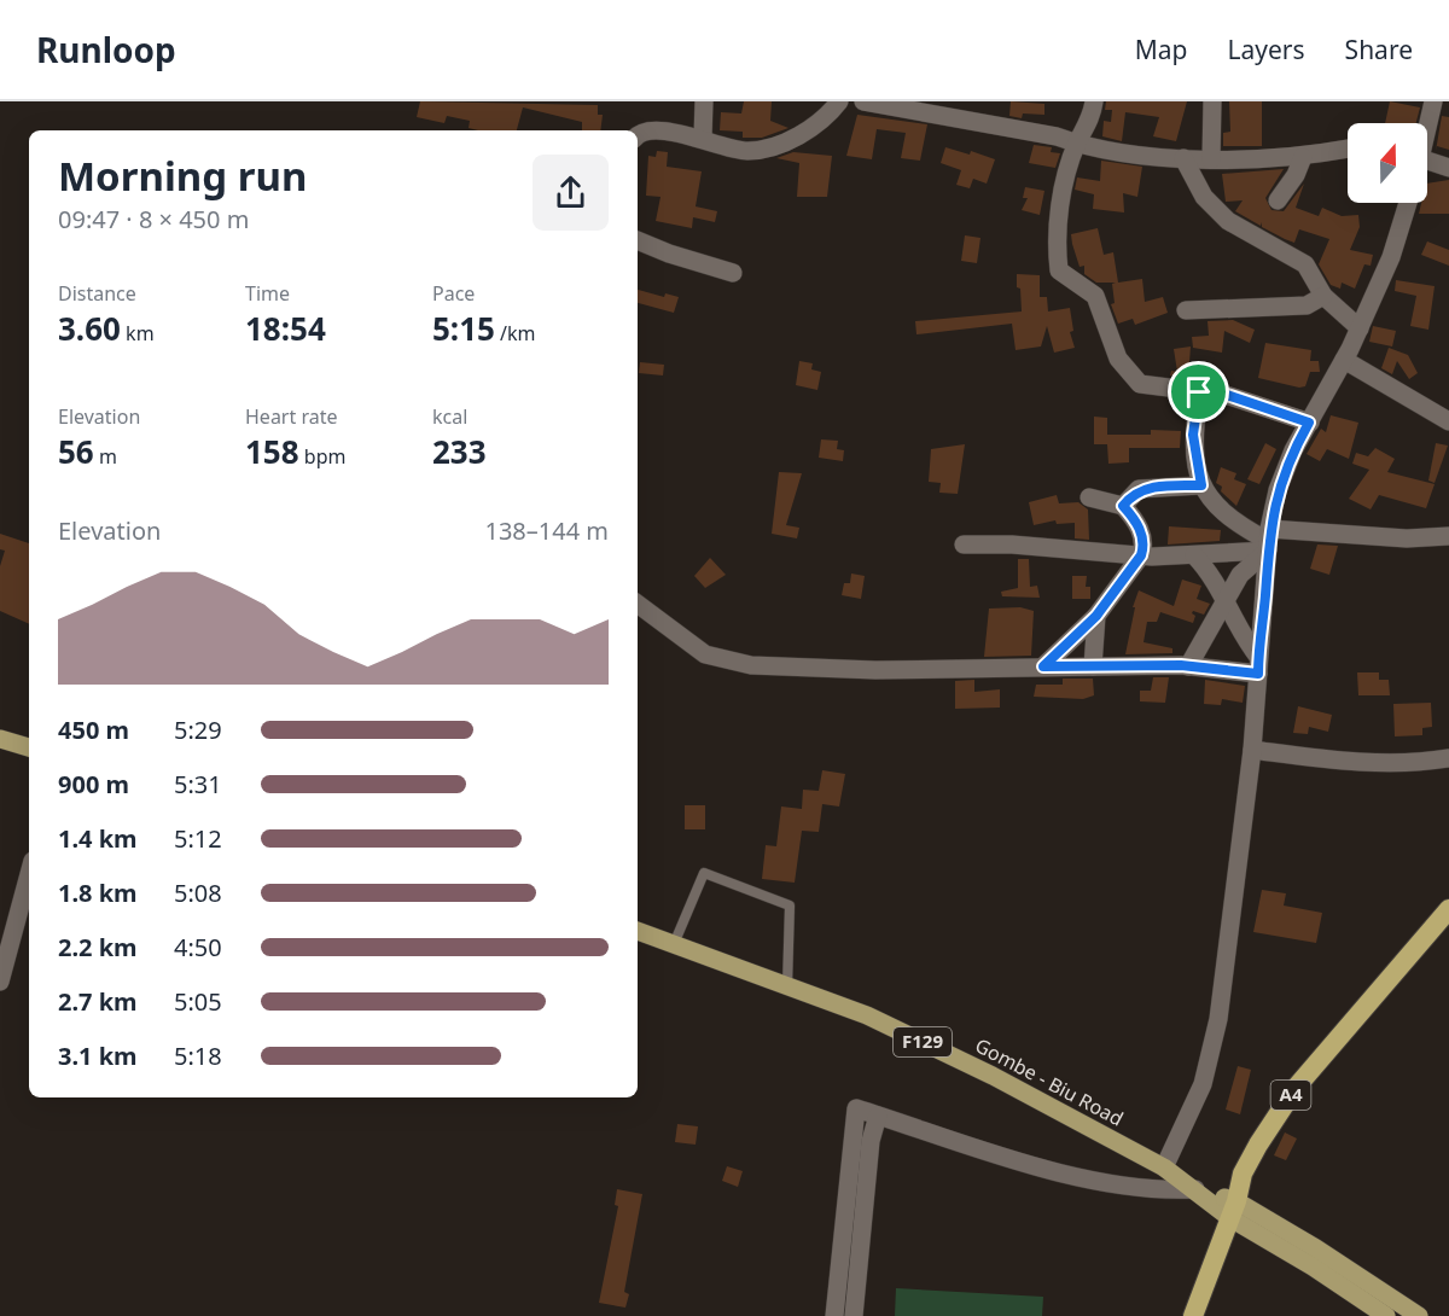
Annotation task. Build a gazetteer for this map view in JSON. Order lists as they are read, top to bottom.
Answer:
{
  "streets": {
    "highway": ["A4"],
    "main road": ["F129", "Gombe - Biu Road"]
  },
  "crossings": [
    ["F129", "Gombe - Biu Road"],
    ["F129", "A4"],
    ["Gombe - Biu Road", "A4"]
  ],
  "north": "top",
  "page": {
    "header": "Runloop",
    "nav": ["Map", "Layers", "Share"],
    "heading": ["Morning run", "09:47 · 8 × 450 m"],
    "stats": [
      ["Distance", "3.60 km"],
      ["Time", "18:54"],
      ["Pace", "5:15 /km"],
      ["Elevation", "56 m"],
      ["Heart rate", "158 bpm"],
      ["kcal", "233"]
    ],
    "chart": ["Elevation", "138–144 m"],
    "list": [
      {
        "name": "450 m",
        "note": "5:29"
      },
      {
        "name": "900 m",
        "note": "5:31"
      },
      {
        "name": "1.4 km",
        "note": "5:12"
      },
      {
        "name": "1.8 km",
        "note": "5:08"
      },
      {
        "name": "2.2 km",
        "note": "4:50"
      },
      {
        "name": "2.7 km",
        "note": "5:05"
      },
      {
        "name": "3.1 km",
        "note": "5:18"
      }
    ]
  }
}
